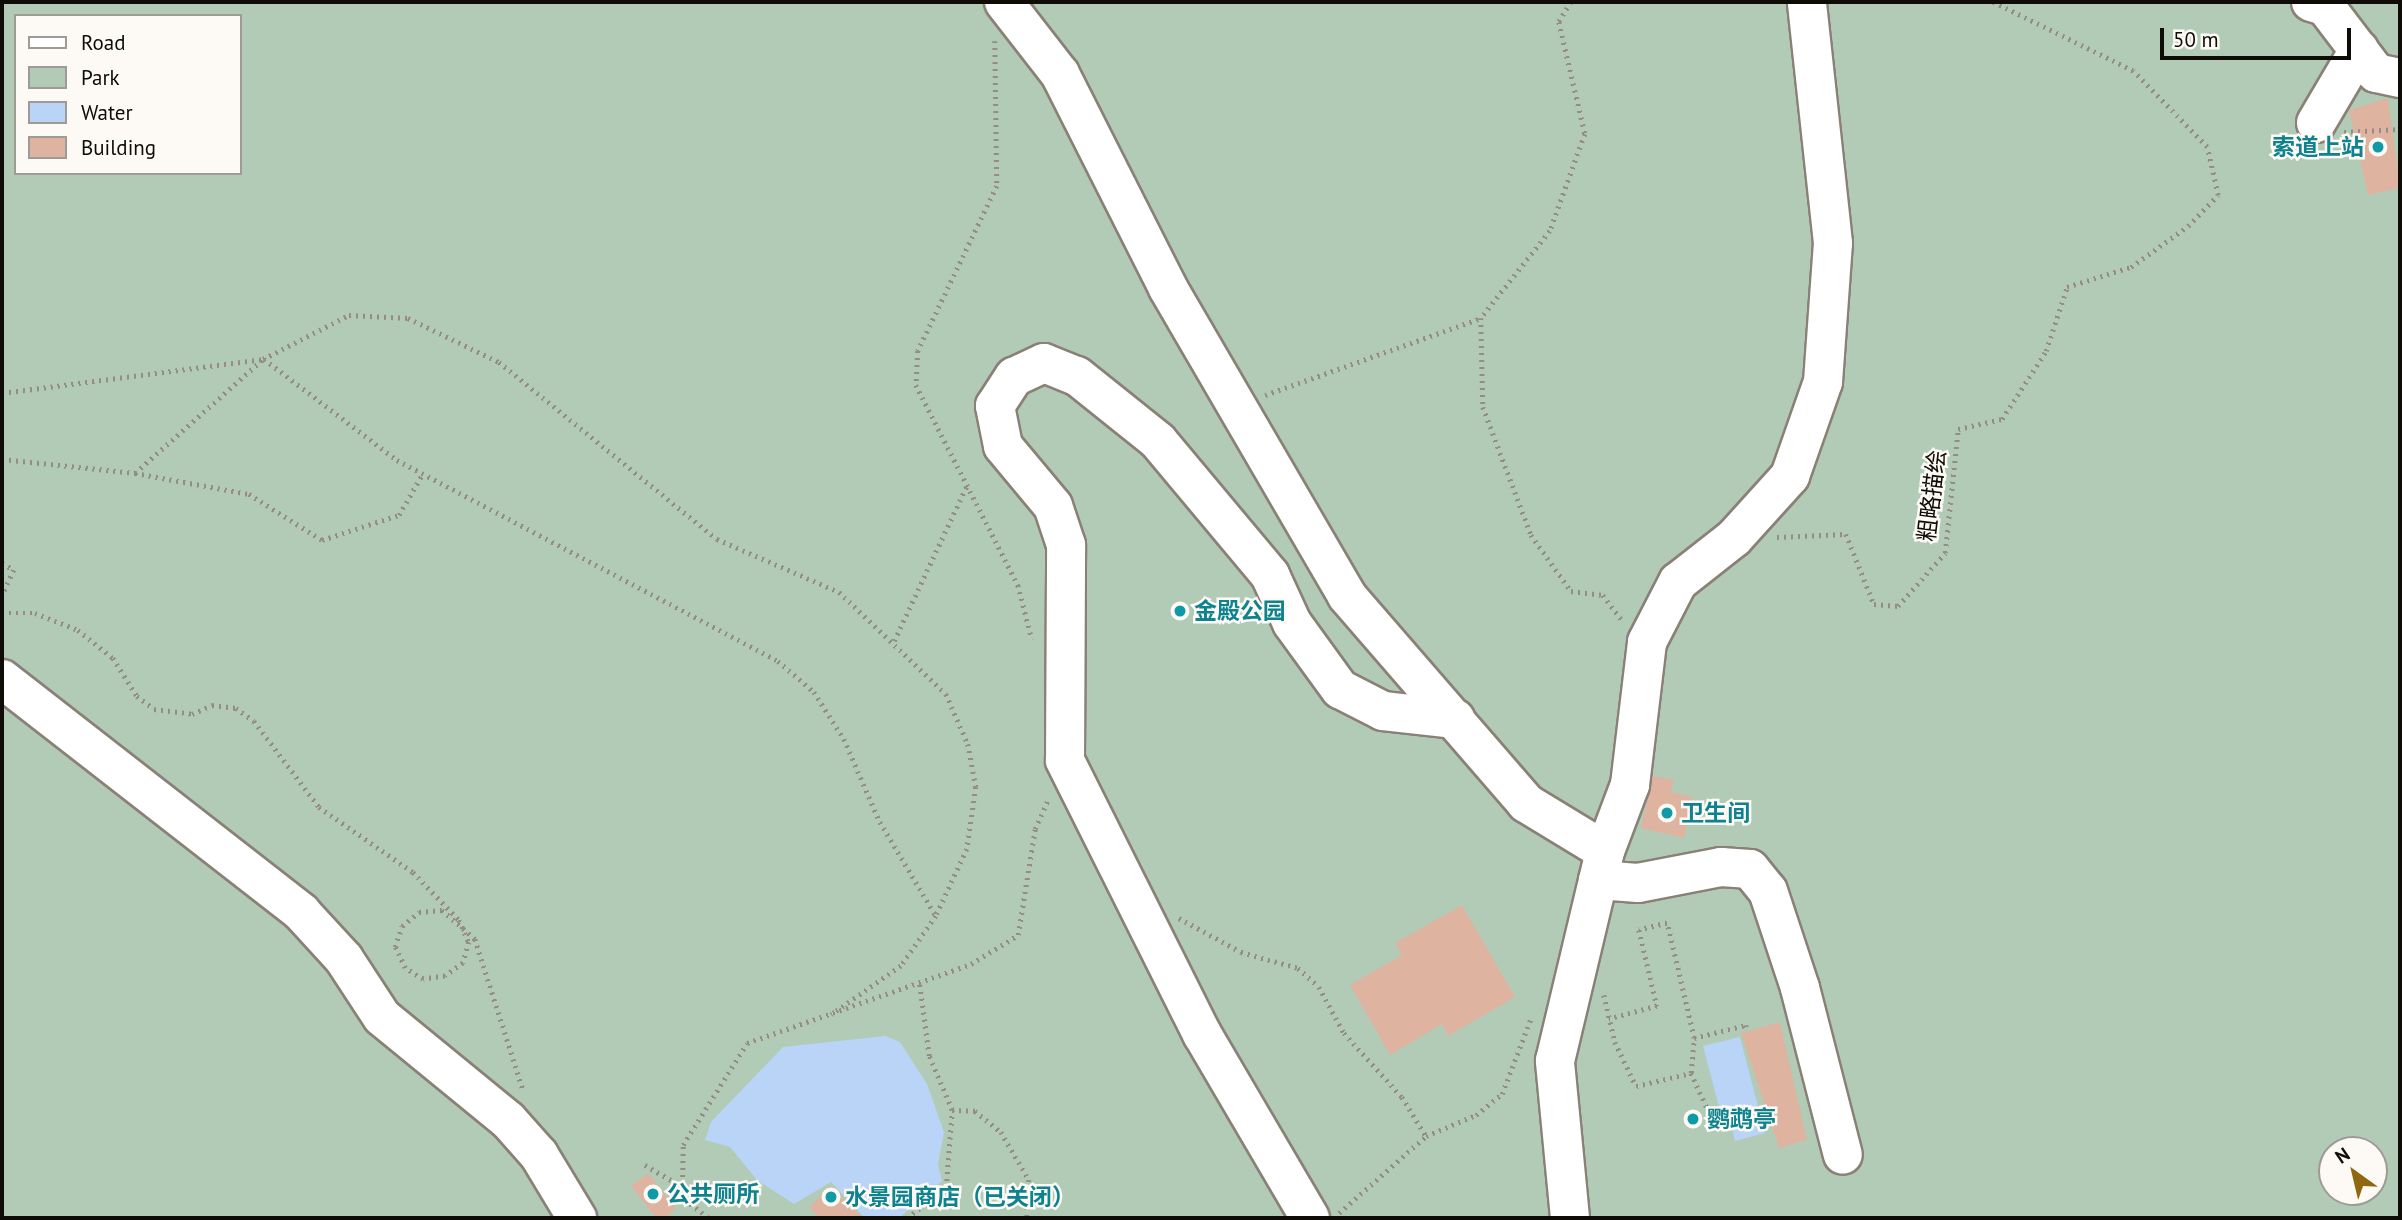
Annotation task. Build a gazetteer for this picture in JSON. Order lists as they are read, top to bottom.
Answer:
{
  "streets": {
    "path": ["粗略描绘"]
  },
  "places": [
    "索道上站",
    "金殿公园",
    "卫生间",
    "鹦鹉亭",
    "公共厕所",
    "水景园商店（已关闭）"
  ],
  "legend": [
    "Road",
    "Park",
    "Water",
    "Building"
  ],
  "scale_bar": "50 m",
  "north": "top left"
}
